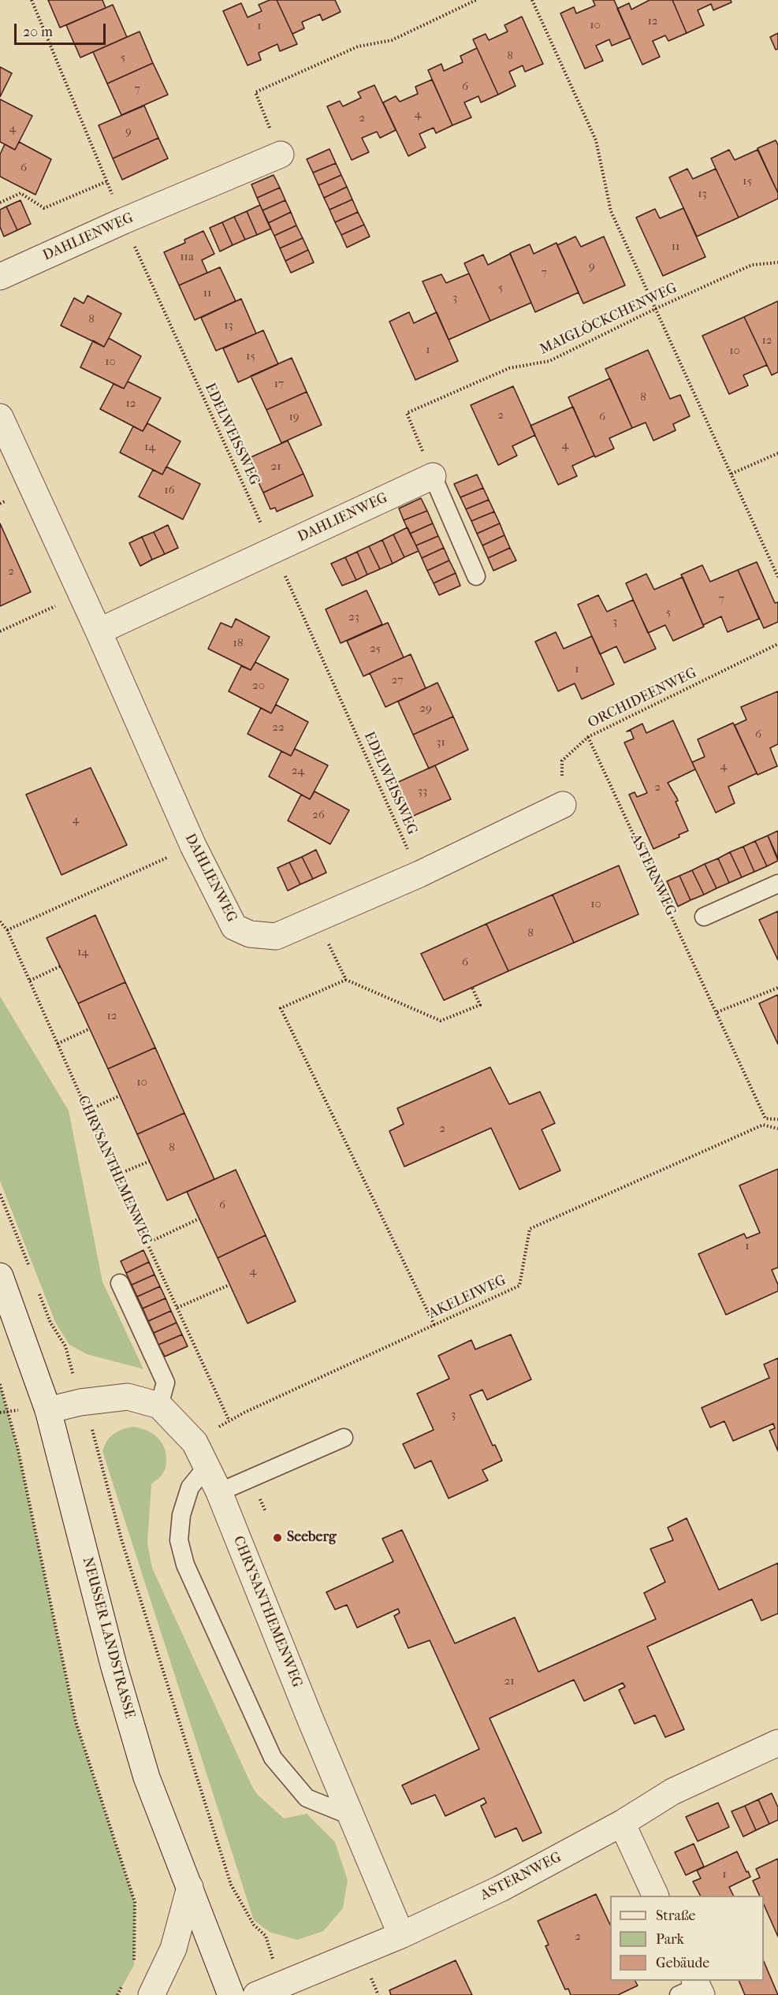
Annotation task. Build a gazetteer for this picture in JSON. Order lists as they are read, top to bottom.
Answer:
{
  "streets": {
    "street": [
      "DAHLIENWEG",
      "ASTERNWEG",
      "CHRYSANTHEMENWEG",
      "NEUSSER LANDSTRASSE"
    ],
    "path": [
      "MAIGLÖCKCHENWEG",
      "EDELWEISSWEG",
      "ORCHIDEENWEG",
      "AKELEIWEG"
    ]
  },
  "crossings": [
    ["DAHLIENWEG", "MAIGLÖCKCHENWEG"],
    ["DAHLIENWEG", "EDELWEISSWEG"],
    ["DAHLIENWEG", "ORCHIDEENWEG"],
    ["ORCHIDEENWEG", "ASTERNWEG"],
    ["ASTERNWEG", "CHRYSANTHEMENWEG"],
    ["CHRYSANTHEMENWEG", "AKELEIWEG"]
  ],
  "places": ["Seeberg"],
  "house_numbers": [
    "12",
    "10",
    "1",
    "8",
    "5",
    "6",
    "7",
    "4",
    "2",
    "4",
    "9",
    "6",
    "15",
    "13",
    "11",
    "11a",
    "9",
    "7",
    "5",
    "11",
    "3",
    "8",
    "13",
    "12",
    "1",
    "10",
    "15",
    "10",
    "17",
    "8",
    "12",
    "2",
    "19",
    "6",
    "4",
    "14",
    "21",
    "16",
    "2",
    "7",
    "5",
    "23",
    "3",
    "18",
    "25",
    "1",
    "27",
    "20",
    "29",
    "22",
    "6",
    "31",
    "4",
    "24",
    "2",
    "33",
    "26",
    "4",
    "10",
    "8",
    "14",
    "6",
    "12",
    "10",
    "2",
    "8",
    "6",
    "1",
    "4",
    "3",
    "21",
    "1",
    "2"
  ],
  "legend": ["Straße", "Park", "Gebäude"],
  "scale_bar": "20 m"
}
